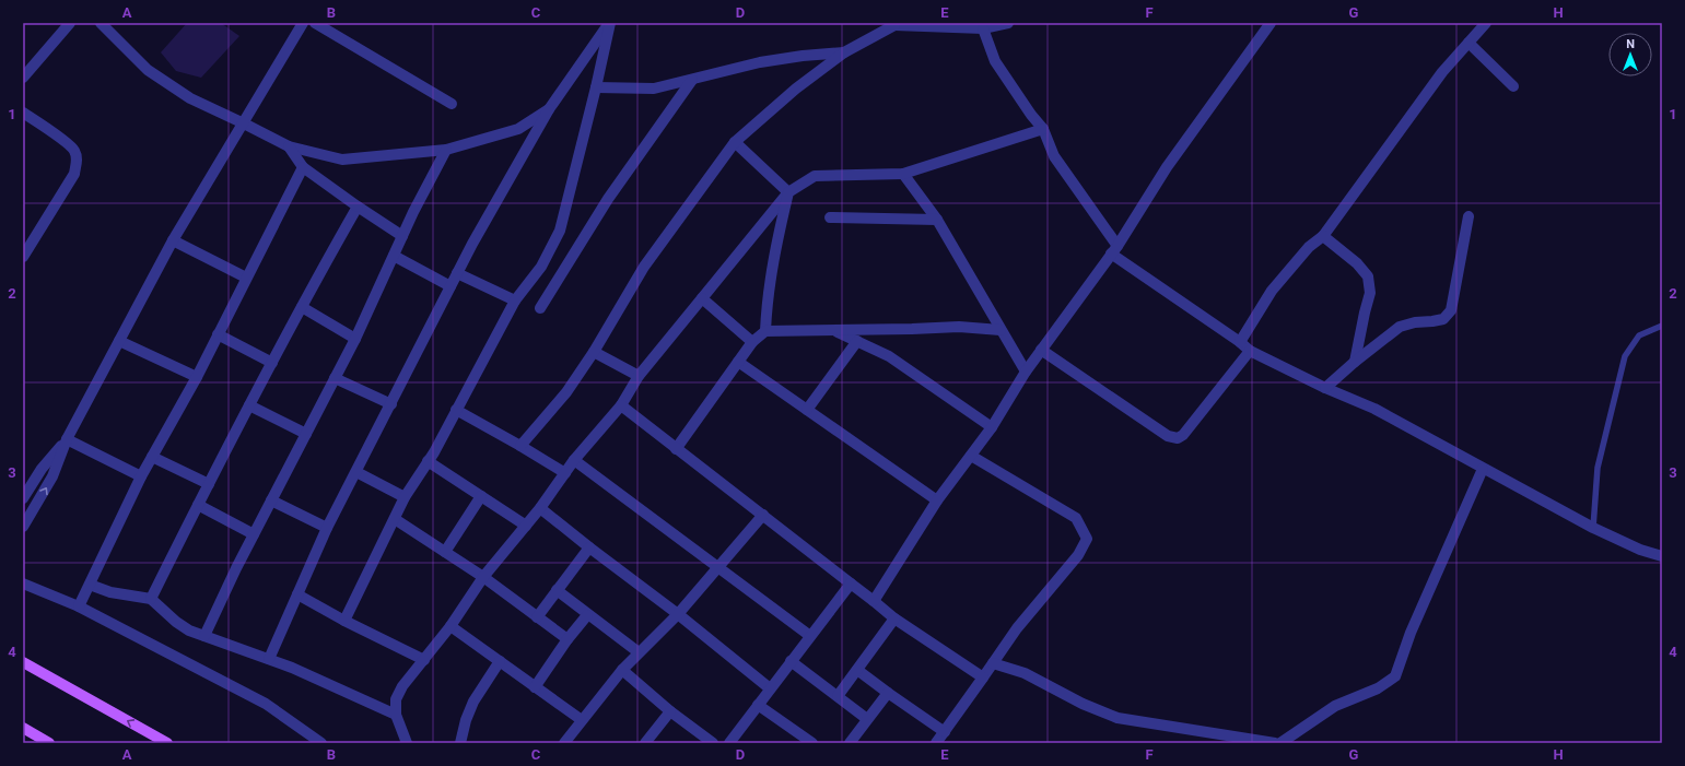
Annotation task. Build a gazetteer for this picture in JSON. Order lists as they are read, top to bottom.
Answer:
{
  "north": "top",
  "grid": {
    "columns": [
      "A",
      "B",
      "C",
      "D",
      "E",
      "F",
      "G",
      "H"
    ],
    "rows": [
      "1",
      "2",
      "3",
      "4"
    ]
  }
}
